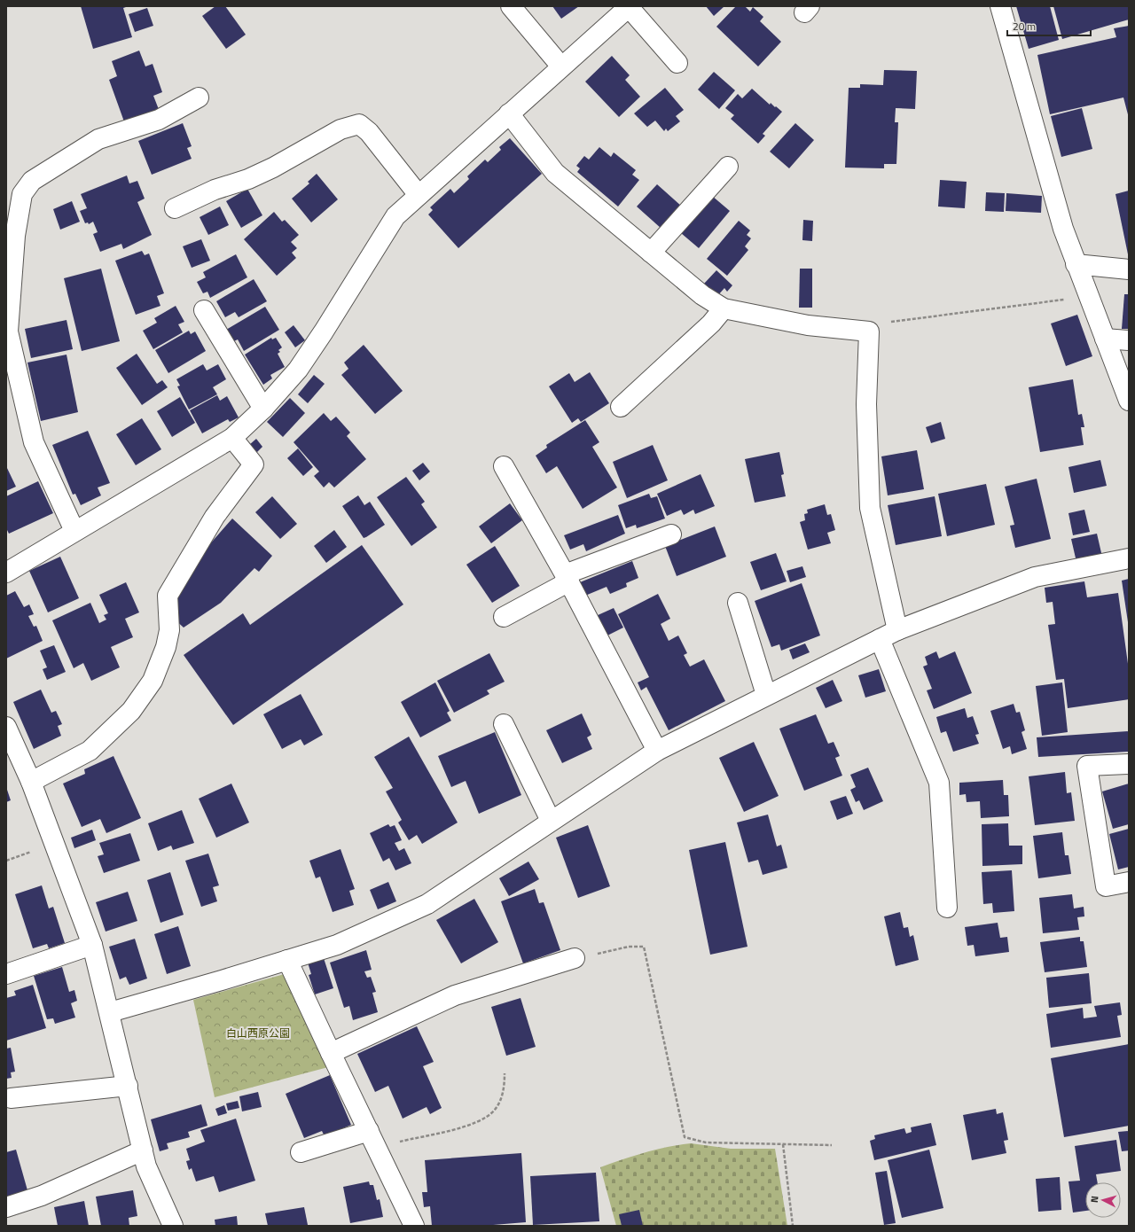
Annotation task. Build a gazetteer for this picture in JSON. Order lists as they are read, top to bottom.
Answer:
{
  "parks": ["白山西原公園"],
  "scale_bar": "20 m",
  "north": "left"
}
